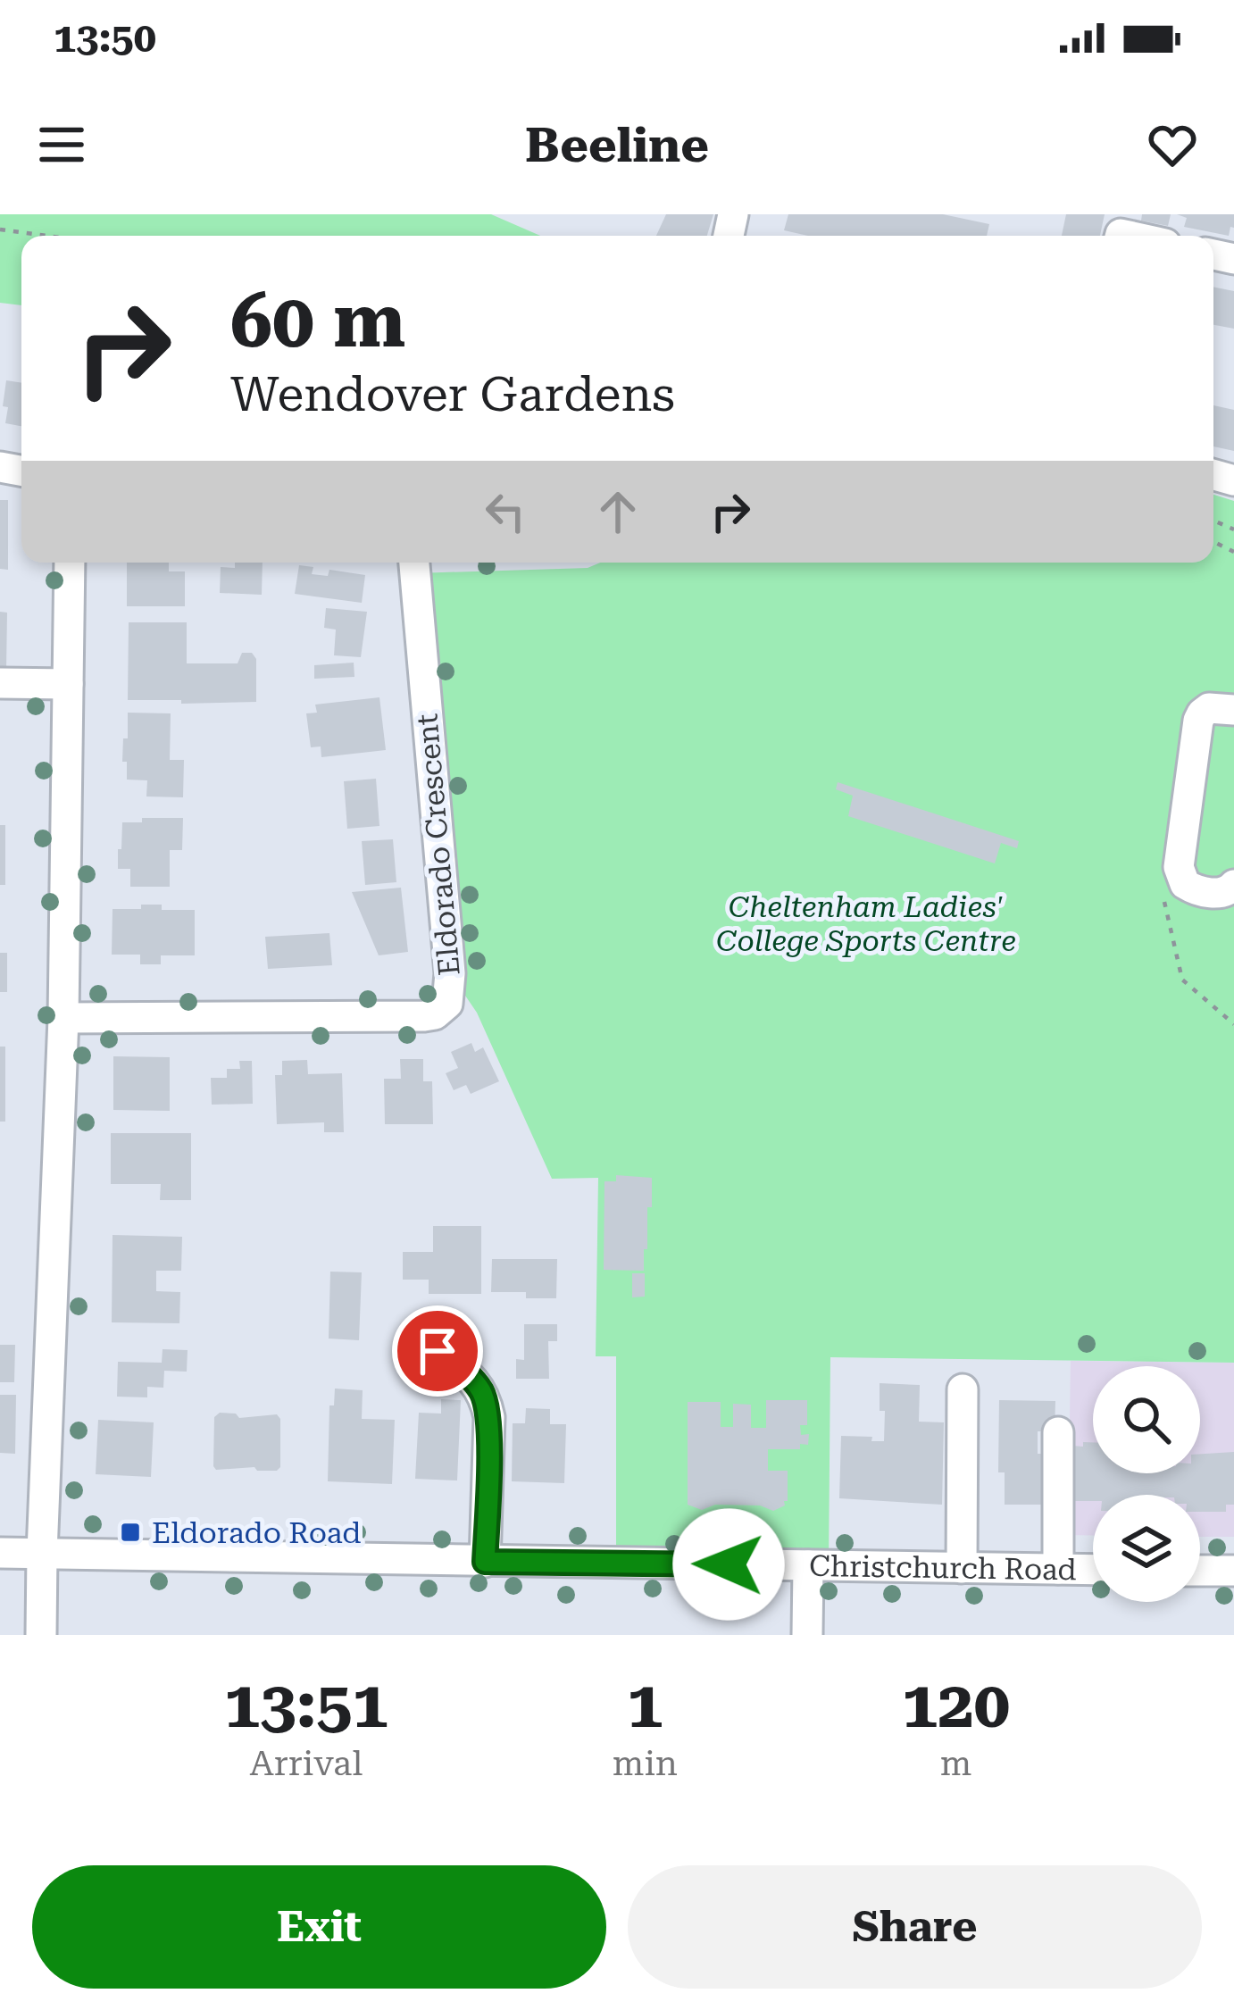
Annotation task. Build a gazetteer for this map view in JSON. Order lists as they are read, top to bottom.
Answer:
{
  "streets": {
    "street": ["Eldorado Crescent", "Christchurch Road"]
  },
  "parks": ["Cheltenham Ladies' College Sports Centre"],
  "places": {
    "transit": ["Eldorado Road"]
  },
  "page": {
    "status": "13:50",
    "header": "Beeline",
    "turn": ["60 m", "Wendover Gardens"],
    "eta": [
      "13:51",
      "Arrival",
      "1",
      "min",
      "120",
      "m"
    ],
    "buttons": ["Exit", "Share"]
  }
}
